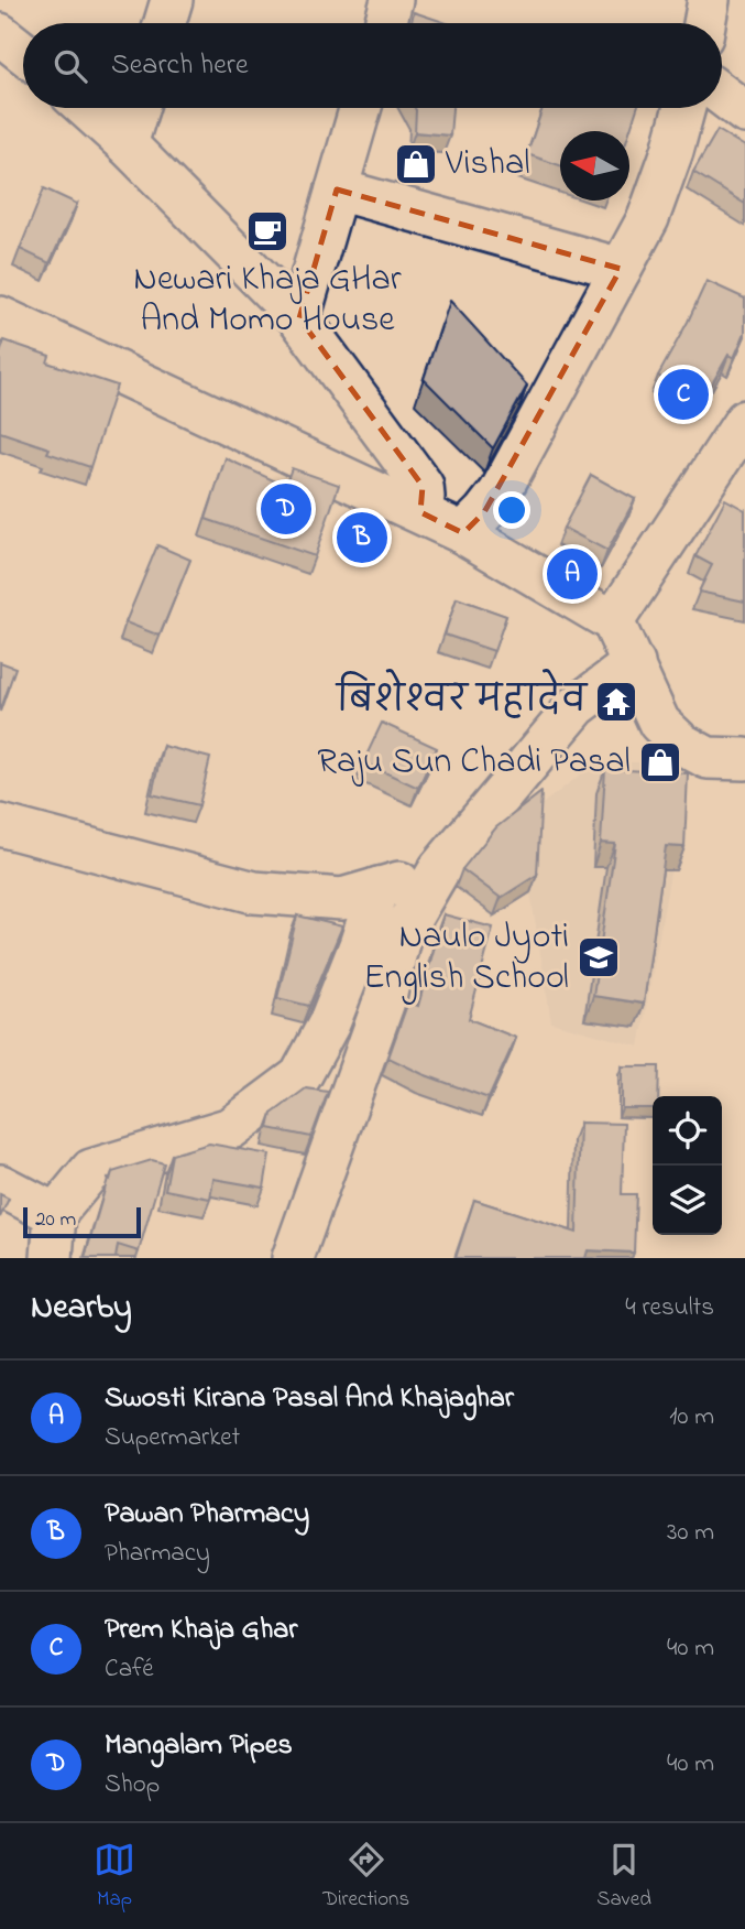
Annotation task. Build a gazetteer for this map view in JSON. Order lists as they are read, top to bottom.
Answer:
{
  "places": {
    "shop": ["Vishal", "Raju Sun Chadi Pasal"],
    "cafe": ["Newari Khaja GHar And Momo House"],
    "temple": ["बिशेश्वर महादेव"],
    "school or university": ["Naulo Jyoti English School"]
  },
  "scale_bar": "20 m",
  "north": "left",
  "page": {
    "search": "Search here",
    "pins": [
      "C",
      "D",
      "B",
      "A"
    ],
    "scale": "20 m",
    "heading": ["Nearby", "4 results"],
    "list": [
      {
        "mark": "A",
        "name": "Swosti Kirana Pasal And Khajaghar",
        "note": "Supermarket",
        "value": "10 m"
      },
      {
        "mark": "B",
        "name": "Pawan Pharmacy",
        "note": "Pharmacy",
        "value": "30 m"
      },
      {
        "mark": "C",
        "name": "Prem Khaja Ghar",
        "note": "Café",
        "value": "40 m"
      },
      {
        "mark": "D",
        "name": "Mangalam Pipes",
        "note": "Shop",
        "value": "40 m"
      }
    ],
    "nav": ["Map", "Directions", "Saved"]
  }
}
